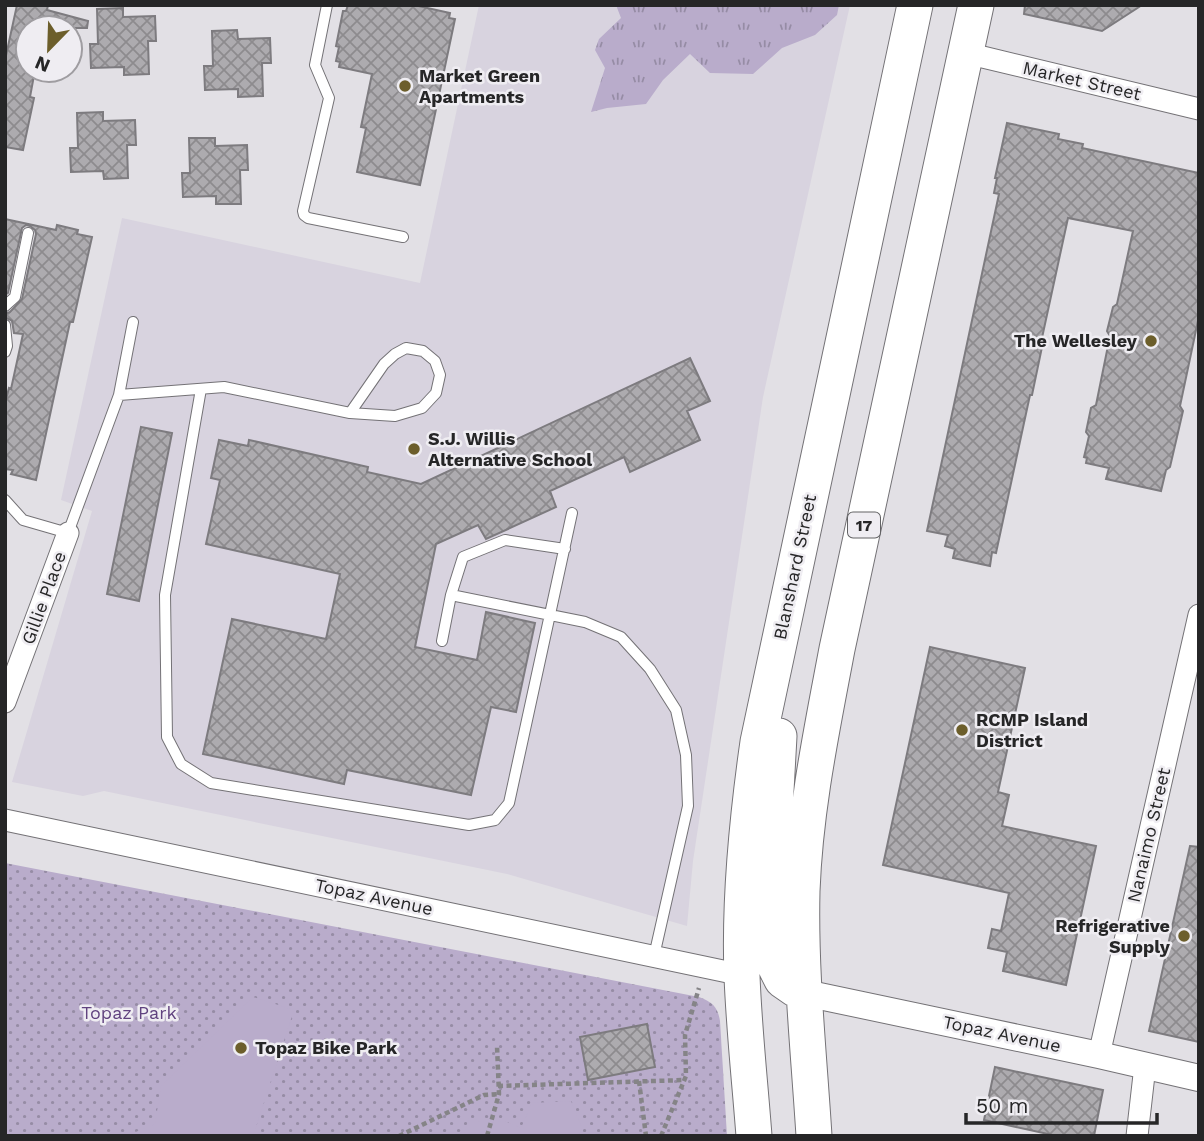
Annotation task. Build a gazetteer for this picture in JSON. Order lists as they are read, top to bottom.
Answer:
{
  "streets": {
    "main road": ["17", "Blanshard Street"],
    "street": [
      "Market Street",
      "Gillie Place",
      "Nanaimo Street",
      "Topaz Avenue"
    ]
  },
  "crossings": [
    ["Market Street", "17"],
    ["17", "Topaz Avenue"],
    ["Blanshard Street", "Topaz Avenue"],
    ["Nanaimo Street", "Topaz Avenue"]
  ],
  "parks": ["Topaz Park"],
  "places": [
    "Market Green Apartments",
    "The Wellesley",
    "S.J. Willis Alternative School",
    "RCMP Island District",
    "Refrigerative Supply",
    "Topaz Bike Park"
  ],
  "scale_bar": "50 m",
  "north": "bottom left"
}
